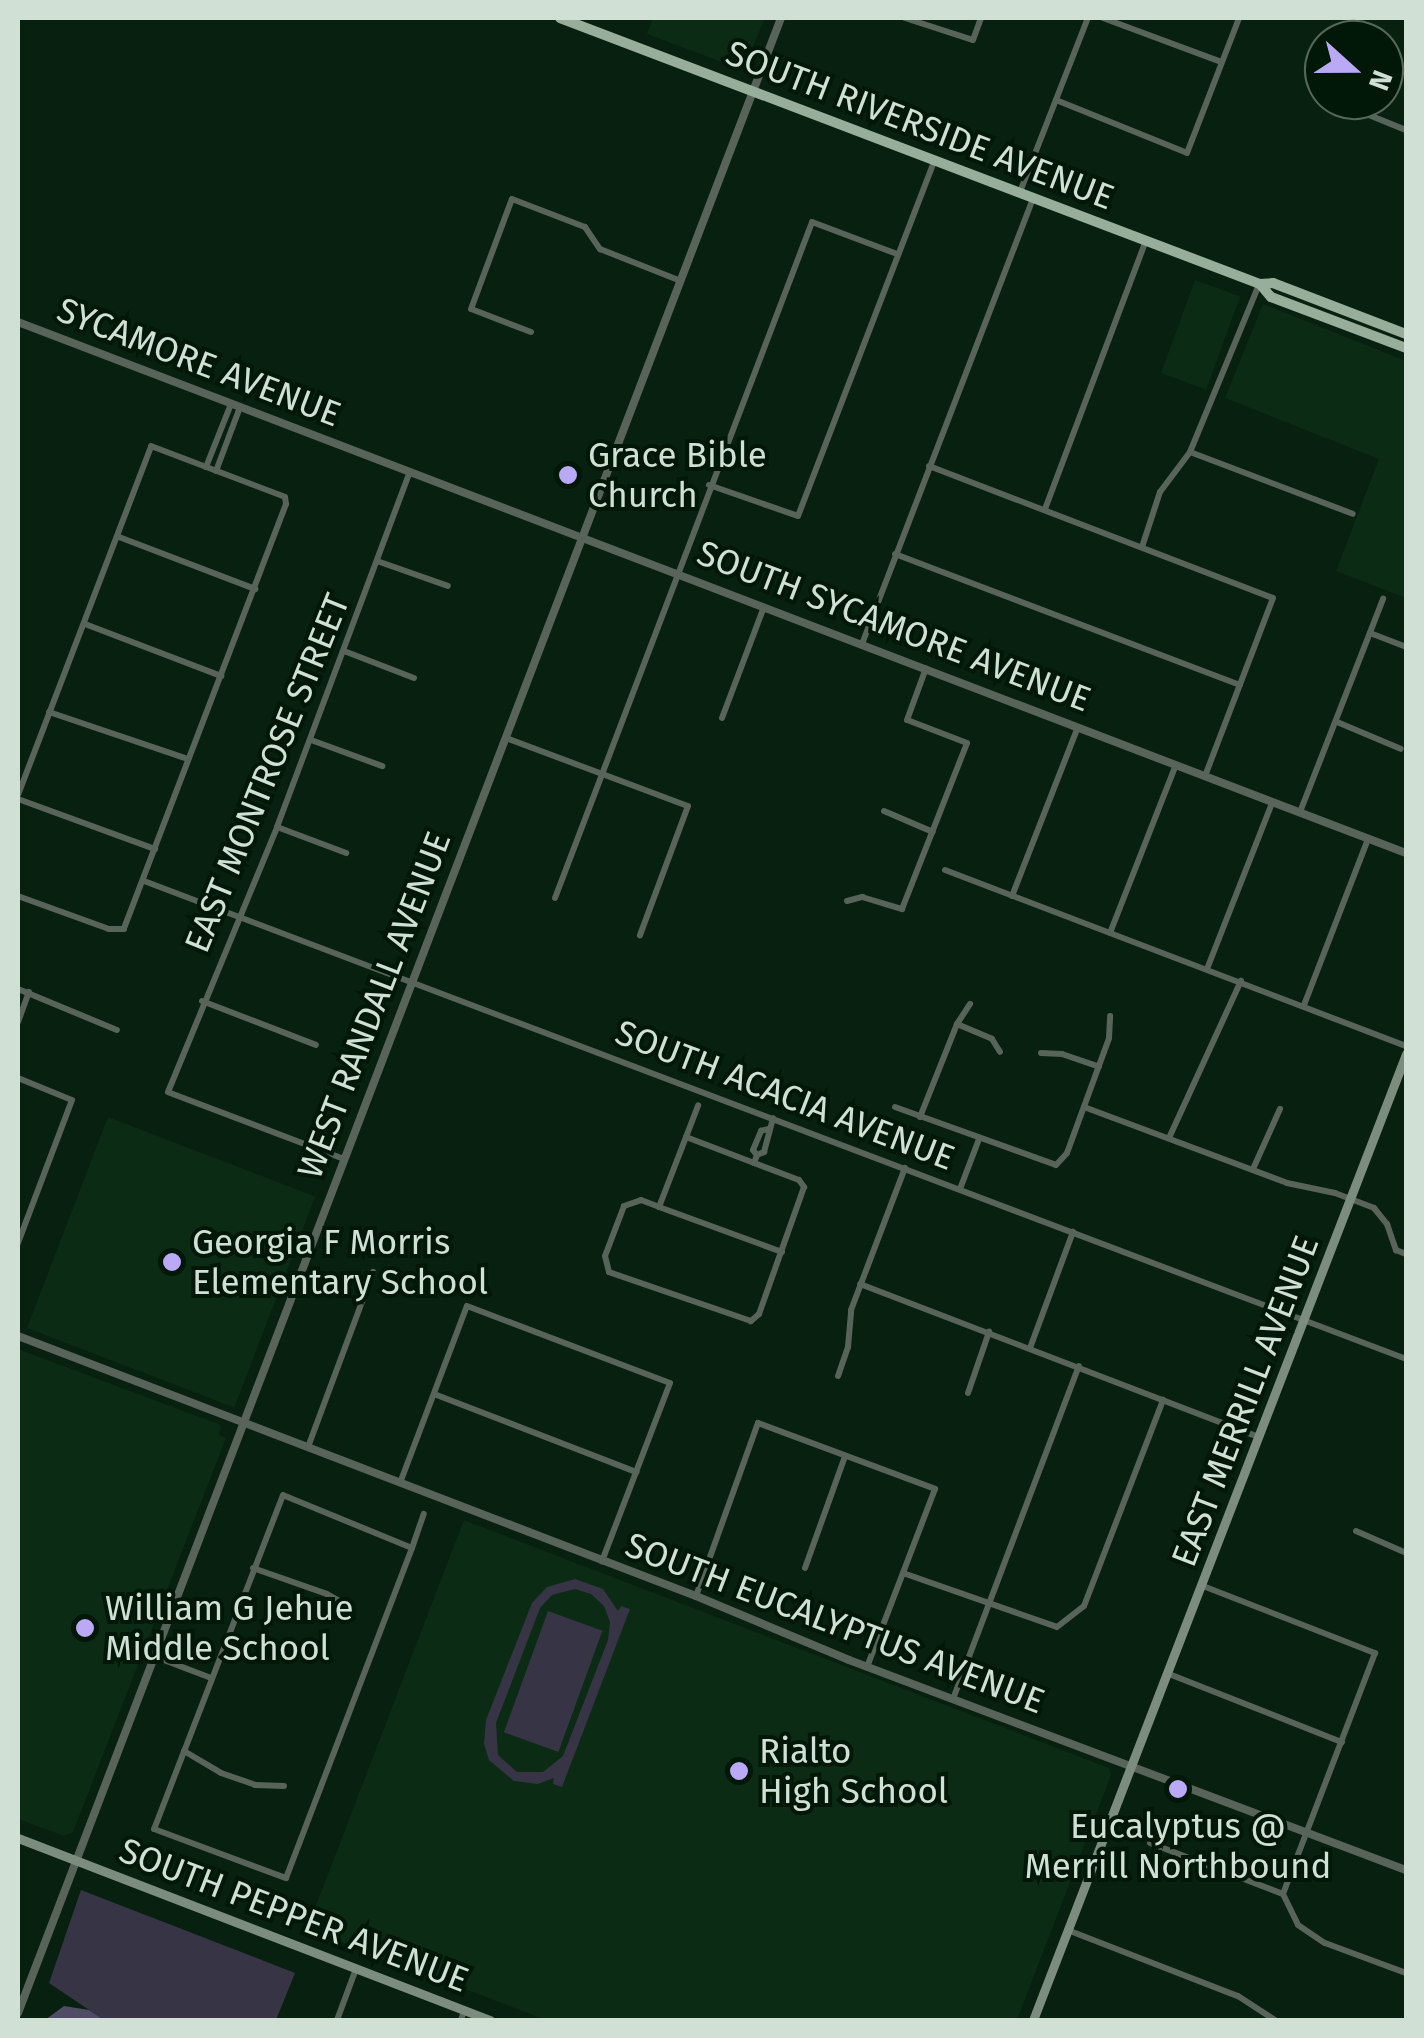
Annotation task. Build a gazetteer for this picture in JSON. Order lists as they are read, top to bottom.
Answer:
{
  "streets": {
    "main road": ["SOUTH RIVERSIDE AVENUE", "EAST MERRILL AVENUE", "SOUTH PEPPER AVENUE"],
    "street": [
      "SYCAMORE AVENUE",
      "SOUTH SYCAMORE AVENUE",
      "EAST MONTROSE STREET",
      "WEST RANDALL AVENUE",
      "SOUTH ACACIA AVENUE",
      "SOUTH EUCALYPTUS AVENUE"
    ]
  },
  "crossings": [
    ["SOUTH RIVERSIDE AVENUE", "WEST RANDALL AVENUE"],
    ["SYCAMORE AVENUE", "SOUTH SYCAMORE AVENUE"],
    ["SOUTH SYCAMORE AVENUE", "EAST MONTROSE STREET"],
    ["SOUTH SYCAMORE AVENUE", "WEST RANDALL AVENUE"],
    ["EAST MONTROSE STREET", "WEST RANDALL AVENUE"],
    ["EAST MONTROSE STREET", "SOUTH ACACIA AVENUE"],
    ["WEST RANDALL AVENUE", "SOUTH ACACIA AVENUE"],
    ["WEST RANDALL AVENUE", "SOUTH EUCALYPTUS AVENUE"],
    ["WEST RANDALL AVENUE", "SOUTH PEPPER AVENUE"],
    ["SOUTH ACACIA AVENUE", "EAST MERRILL AVENUE"],
    ["EAST MERRILL AVENUE", "SOUTH EUCALYPTUS AVENUE"]
  ],
  "places": [
    "Grace Bible Church",
    "Georgia F Morris Elementary School",
    "William G Jehue Middle School",
    "Rialto High School",
    "Eucalyptus @ Merrill Northbound"
  ],
  "north": "right"
}
